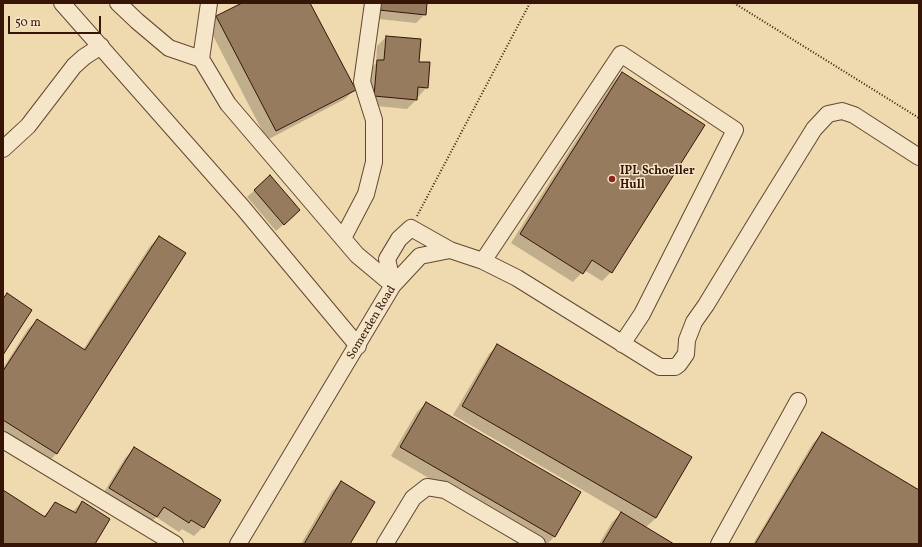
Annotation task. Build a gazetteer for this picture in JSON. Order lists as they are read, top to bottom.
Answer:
{
  "streets": {
    "street": ["Somerden Road"]
  },
  "places": ["IPL Schoeller Hull"],
  "scale_bar": "50 m"
}
